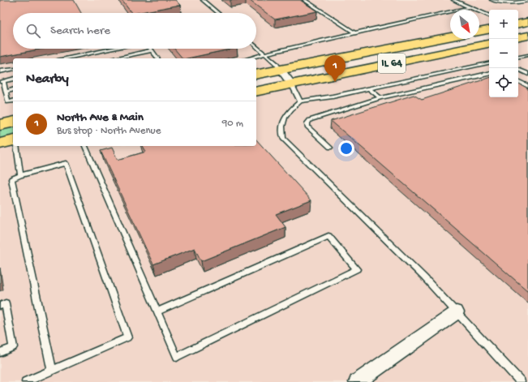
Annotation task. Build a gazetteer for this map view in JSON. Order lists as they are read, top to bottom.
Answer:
{
  "streets": {
    "main road": ["IL 64"]
  },
  "north": "bottom right",
  "page": {
    "map_buttons": ["+", "−"],
    "search": "Search here",
    "pins": "1",
    "heading": "Nearby",
    "list": [
      {
        "mark": "1",
        "name": "North Ave & Main",
        "note": "Bus stop · North Avenue",
        "value": "90 m"
      }
    ]
  }
}
